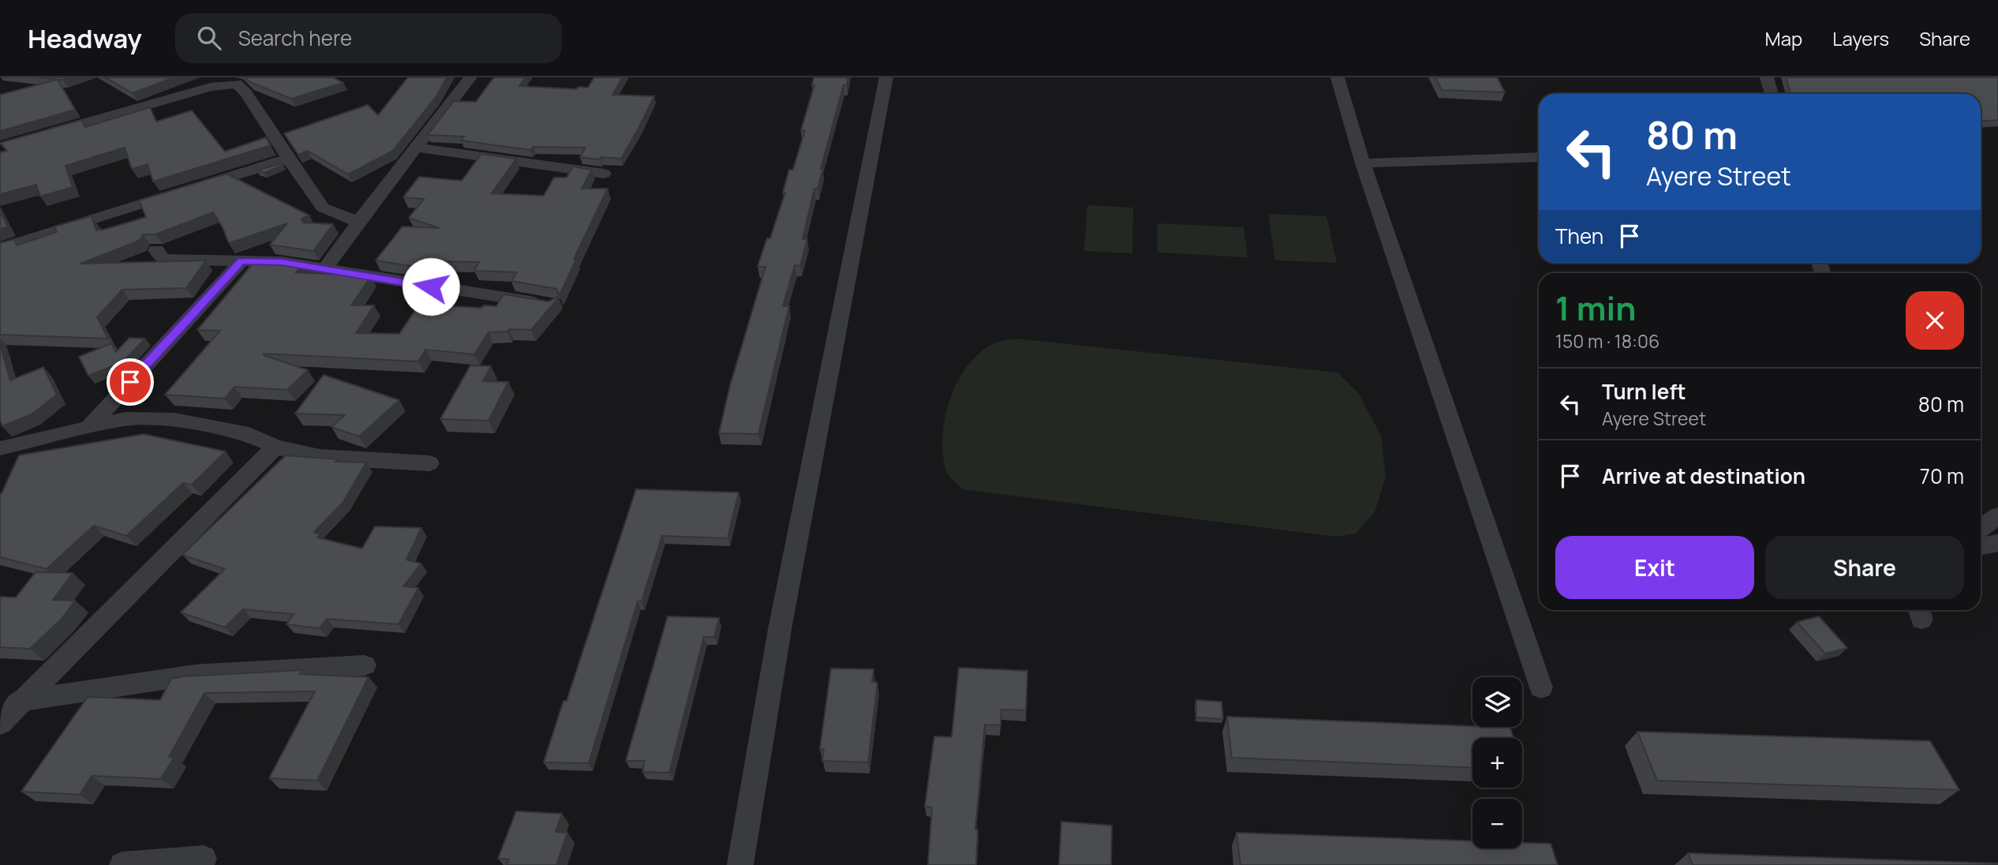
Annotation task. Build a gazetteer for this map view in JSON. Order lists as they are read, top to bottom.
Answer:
{
  "page": {
    "header": "Headway",
    "search": "Search here",
    "nav": ["Map", "Layers", "Share"],
    "turn": ["80 m", "Ayere Street"],
    "then": "Then",
    "heading": ["1 min", "150 m · 18:06"],
    "list": [
      {
        "name": "Turn left",
        "note": "Ayere Street",
        "value": "80 m"
      },
      {
        "name": "Arrive at destination",
        "value": "70 m"
      }
    ],
    "buttons": ["Exit", "Share"],
    "map_buttons": ["+", "−"]
  }
}
